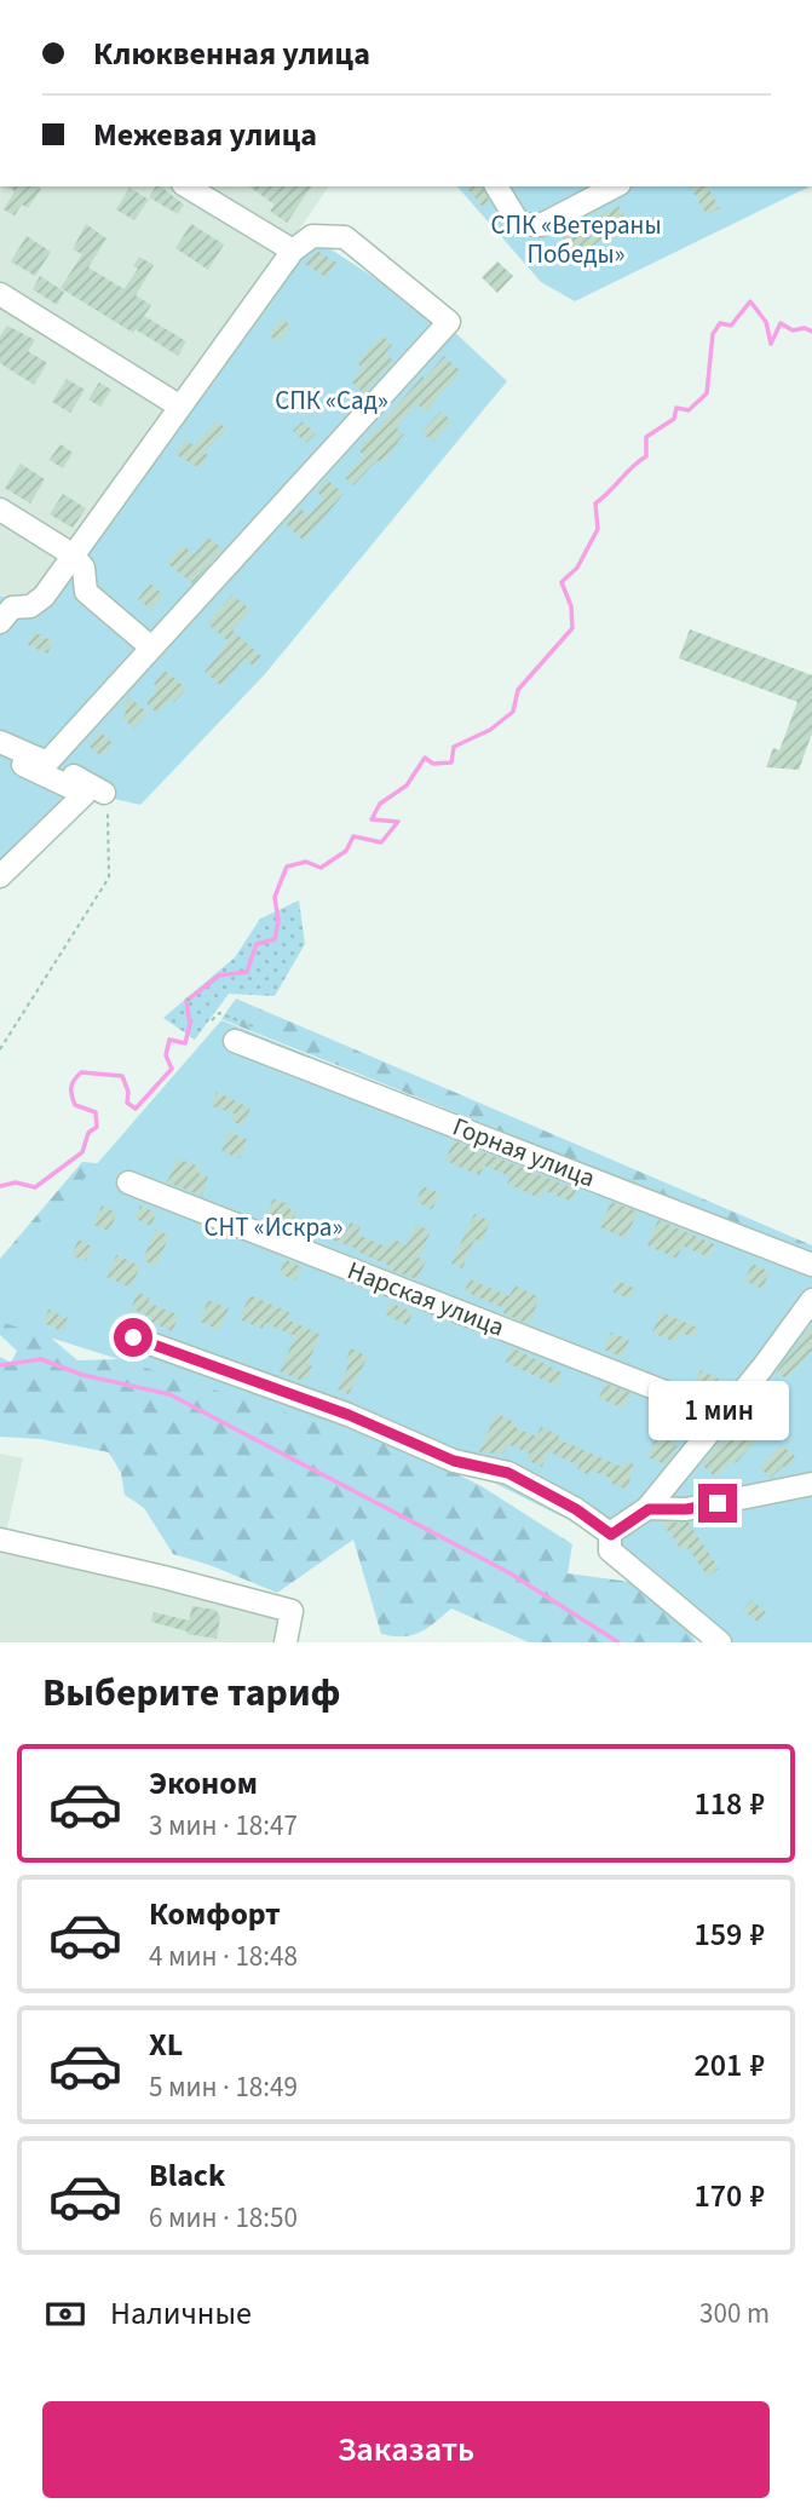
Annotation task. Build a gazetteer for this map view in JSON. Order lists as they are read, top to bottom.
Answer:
{
  "streets": {
    "street": ["Горная улица", "Нарская улица"]
  },
  "parks": ["СПК «Ветераны Победы»", "СПК «Сад»", "СНТ «Искра»"],
  "page": {
    "banner": ["Клюквенная улица", "Межевая улица"],
    "bubble": "1 мин",
    "heading": "Выберите тариф",
    "list": [
      {
        "name": "Эконом",
        "note": "3 мин · 18:47",
        "value": "118 ₽"
      },
      {
        "name": "Комфорт",
        "note": "4 мин · 18:48",
        "value": "159 ₽"
      },
      {
        "name": "XL",
        "note": "5 мин · 18:49",
        "value": "201 ₽"
      },
      {
        "name": "Black",
        "note": "6 мин · 18:50",
        "value": "170 ₽"
      }
    ],
    "pay": ["Наличные", "300 m"],
    "buttons": "Заказать"
  }
}
